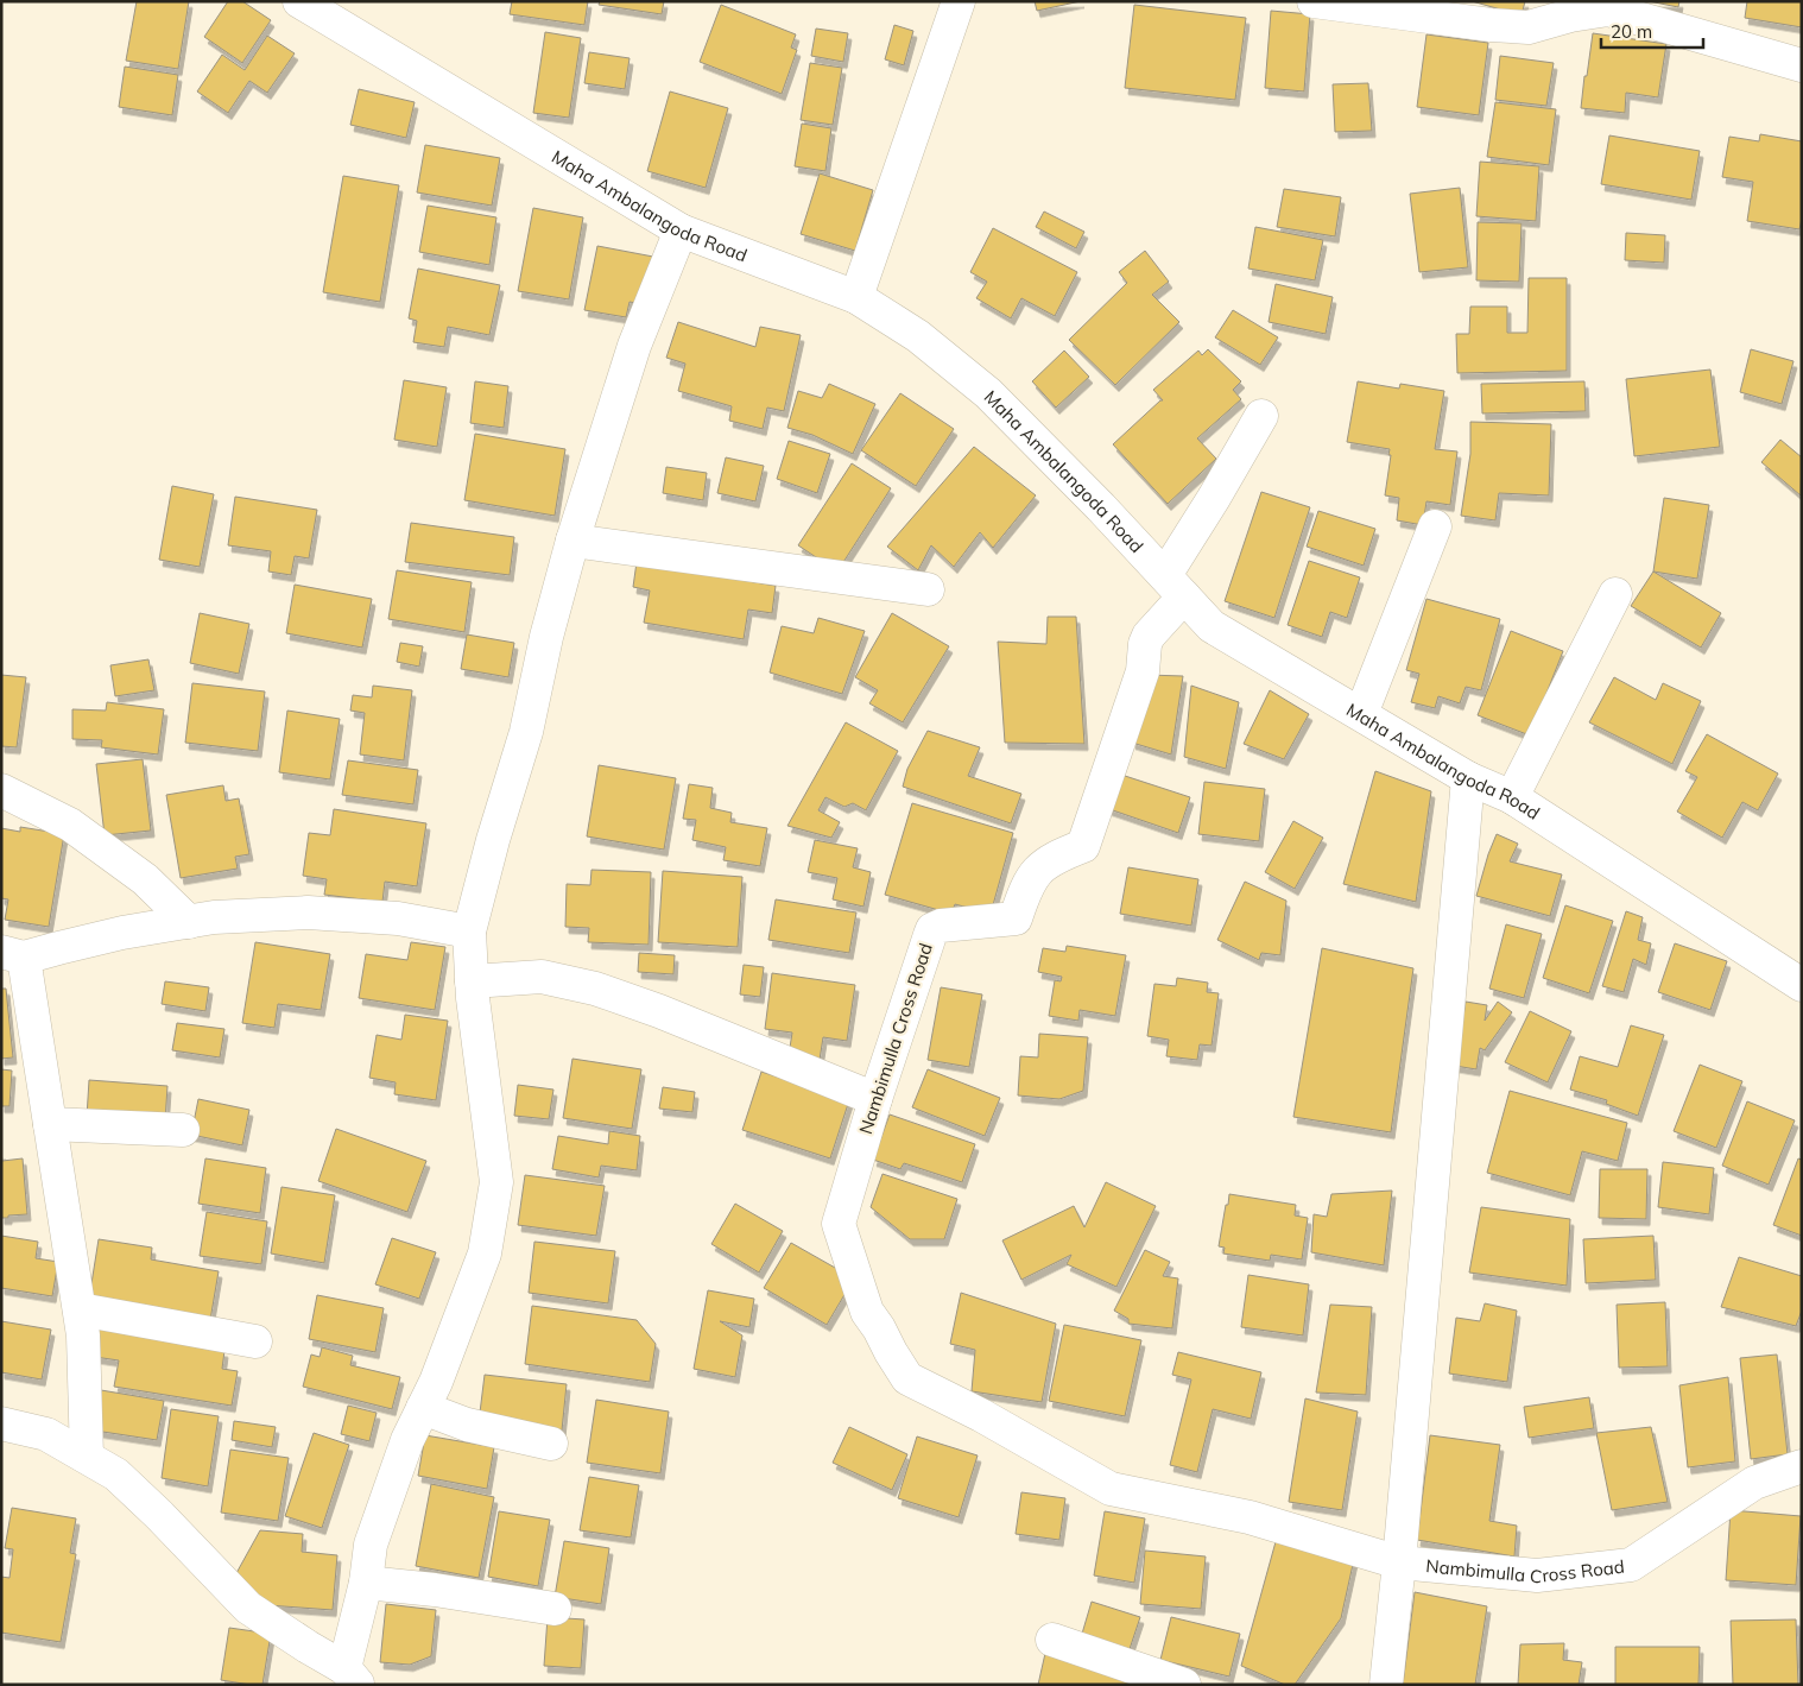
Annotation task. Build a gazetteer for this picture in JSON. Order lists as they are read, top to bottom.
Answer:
{
  "streets": {
    "street": ["Maha Ambalangoda Road", "Nambimulla Cross Road"]
  },
  "crossings": [
    ["Maha Ambalangoda Road", "Nambimulla Cross Road"]
  ],
  "scale_bar": "20 m"
}
